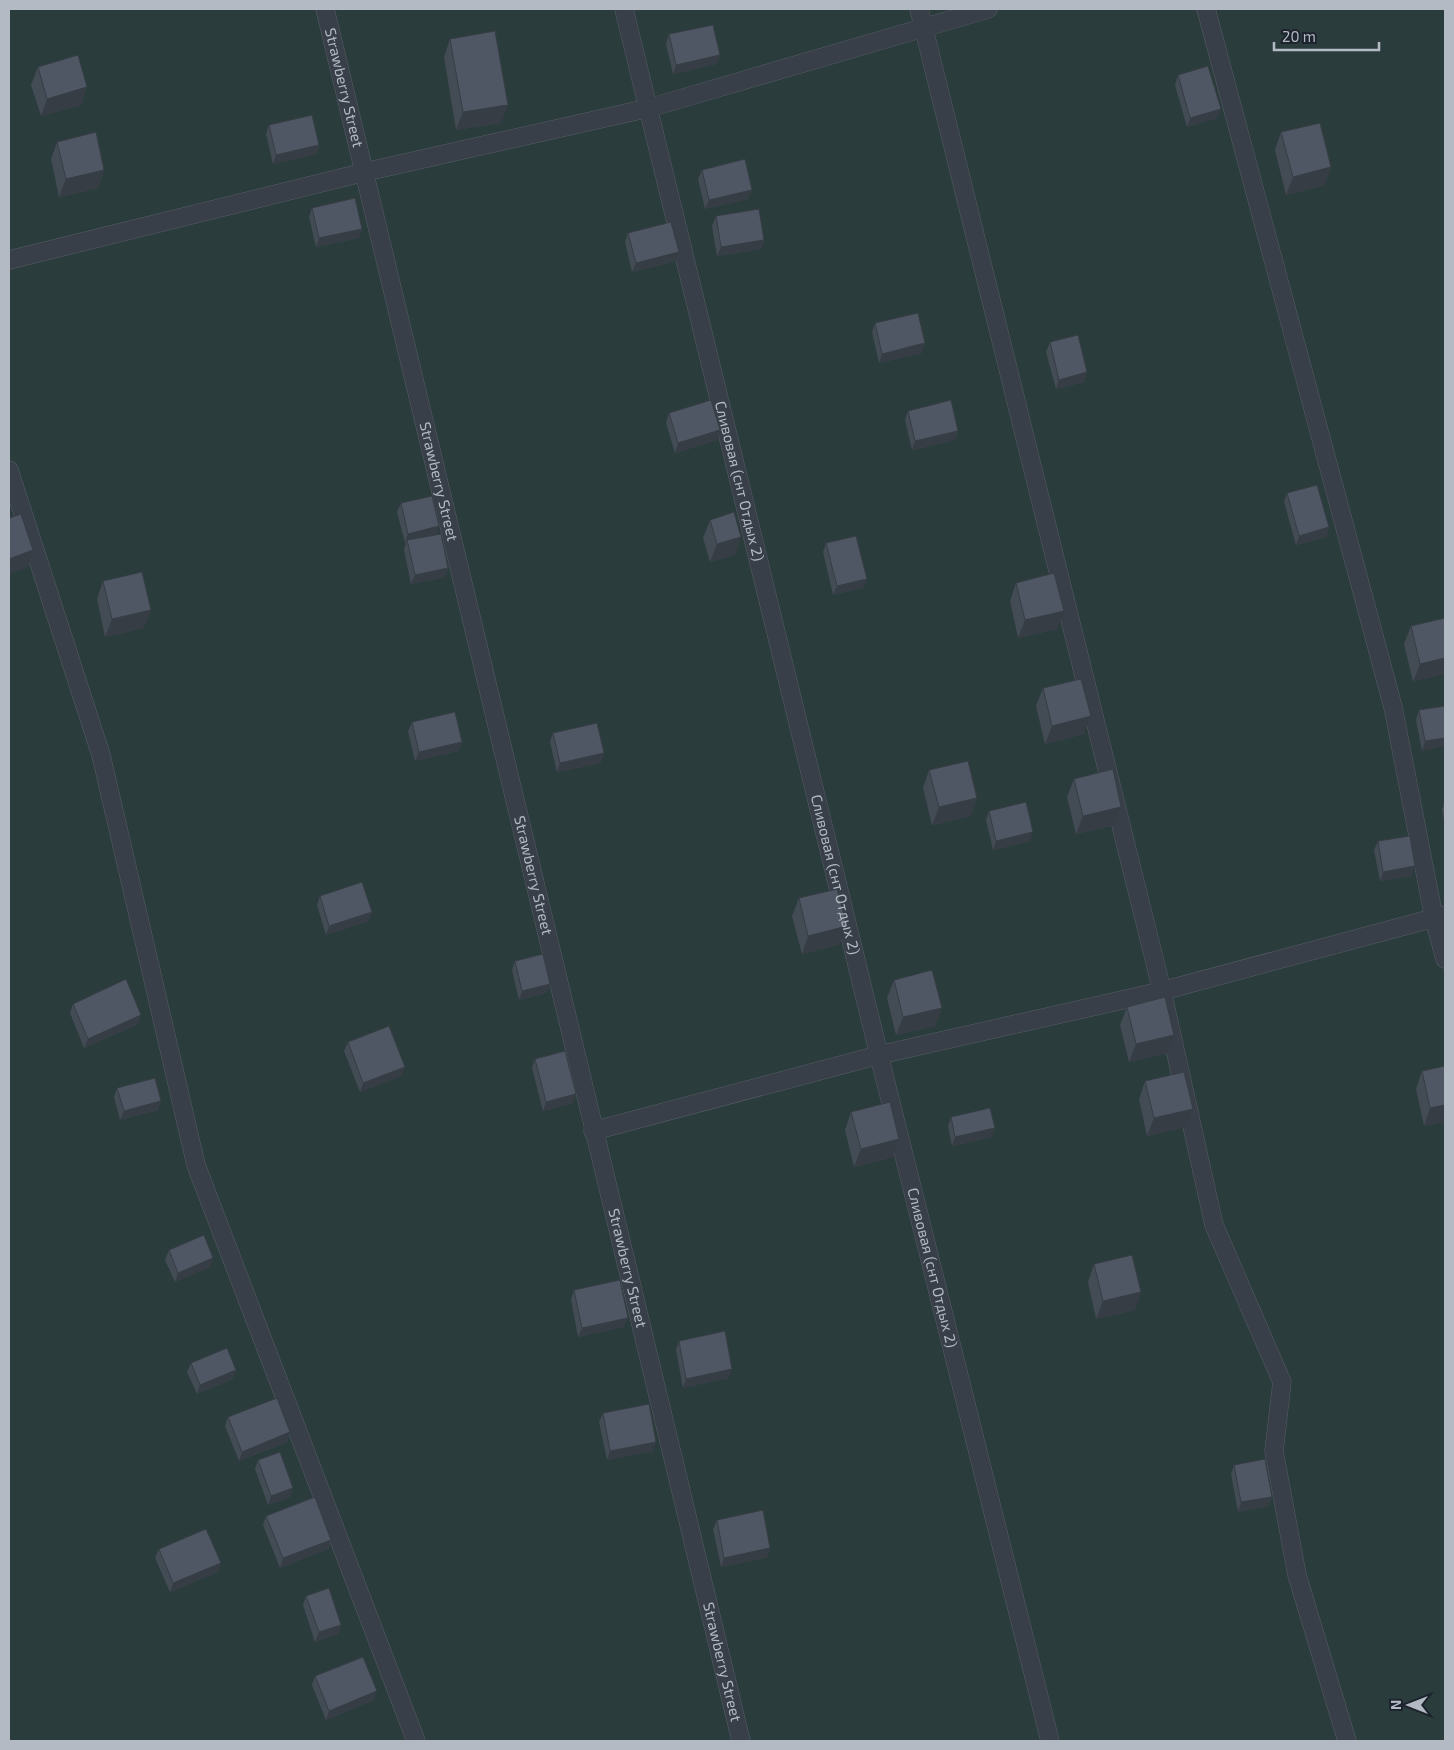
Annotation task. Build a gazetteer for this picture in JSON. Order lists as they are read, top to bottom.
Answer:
{
  "streets": {
    "lane": ["Strawberry Street", "Сливовая (снт Отдых 2)"]
  },
  "scale_bar": "20 m",
  "north": "left"
}
